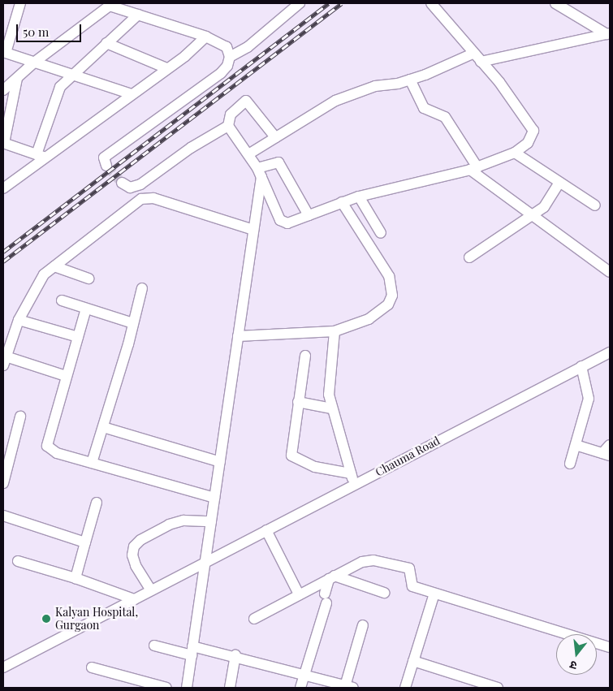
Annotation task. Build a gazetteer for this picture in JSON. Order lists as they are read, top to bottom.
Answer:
{
  "streets": {
    "street": ["Chauma Road"]
  },
  "places": ["Kalyan Hospital, Gurgaon"],
  "scale_bar": "50 m",
  "north": "bottom"
}
